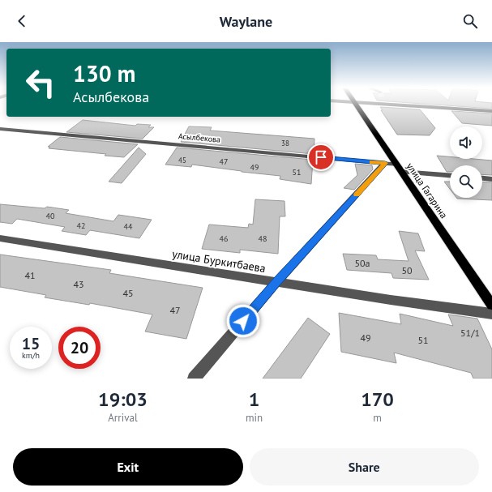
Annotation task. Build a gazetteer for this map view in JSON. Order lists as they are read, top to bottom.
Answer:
{
  "streets": {
    "main road": ["улица Гагарина"],
    "street": ["Асылбекова", "улица Буркитбаева"]
  },
  "crossings": [
    ["Асылбекова", "улица Гагарина"]
  ],
  "house_numbers": [
    "38",
    "45",
    "47",
    "49",
    "51",
    "40",
    "42",
    "44",
    "46",
    "48",
    "50а",
    "50",
    "41",
    "43",
    "45",
    "47",
    "51/1",
    "49",
    "51"
  ],
  "page": {
    "header": "Waylane",
    "turn": ["130 m", "Асылбекова"],
    "speed": "15 km/h",
    "limit": "20",
    "eta": [
      "19:03",
      "Arrival",
      "1",
      "min",
      "170",
      "m"
    ],
    "buttons": ["Exit", "Share"]
  }
}
